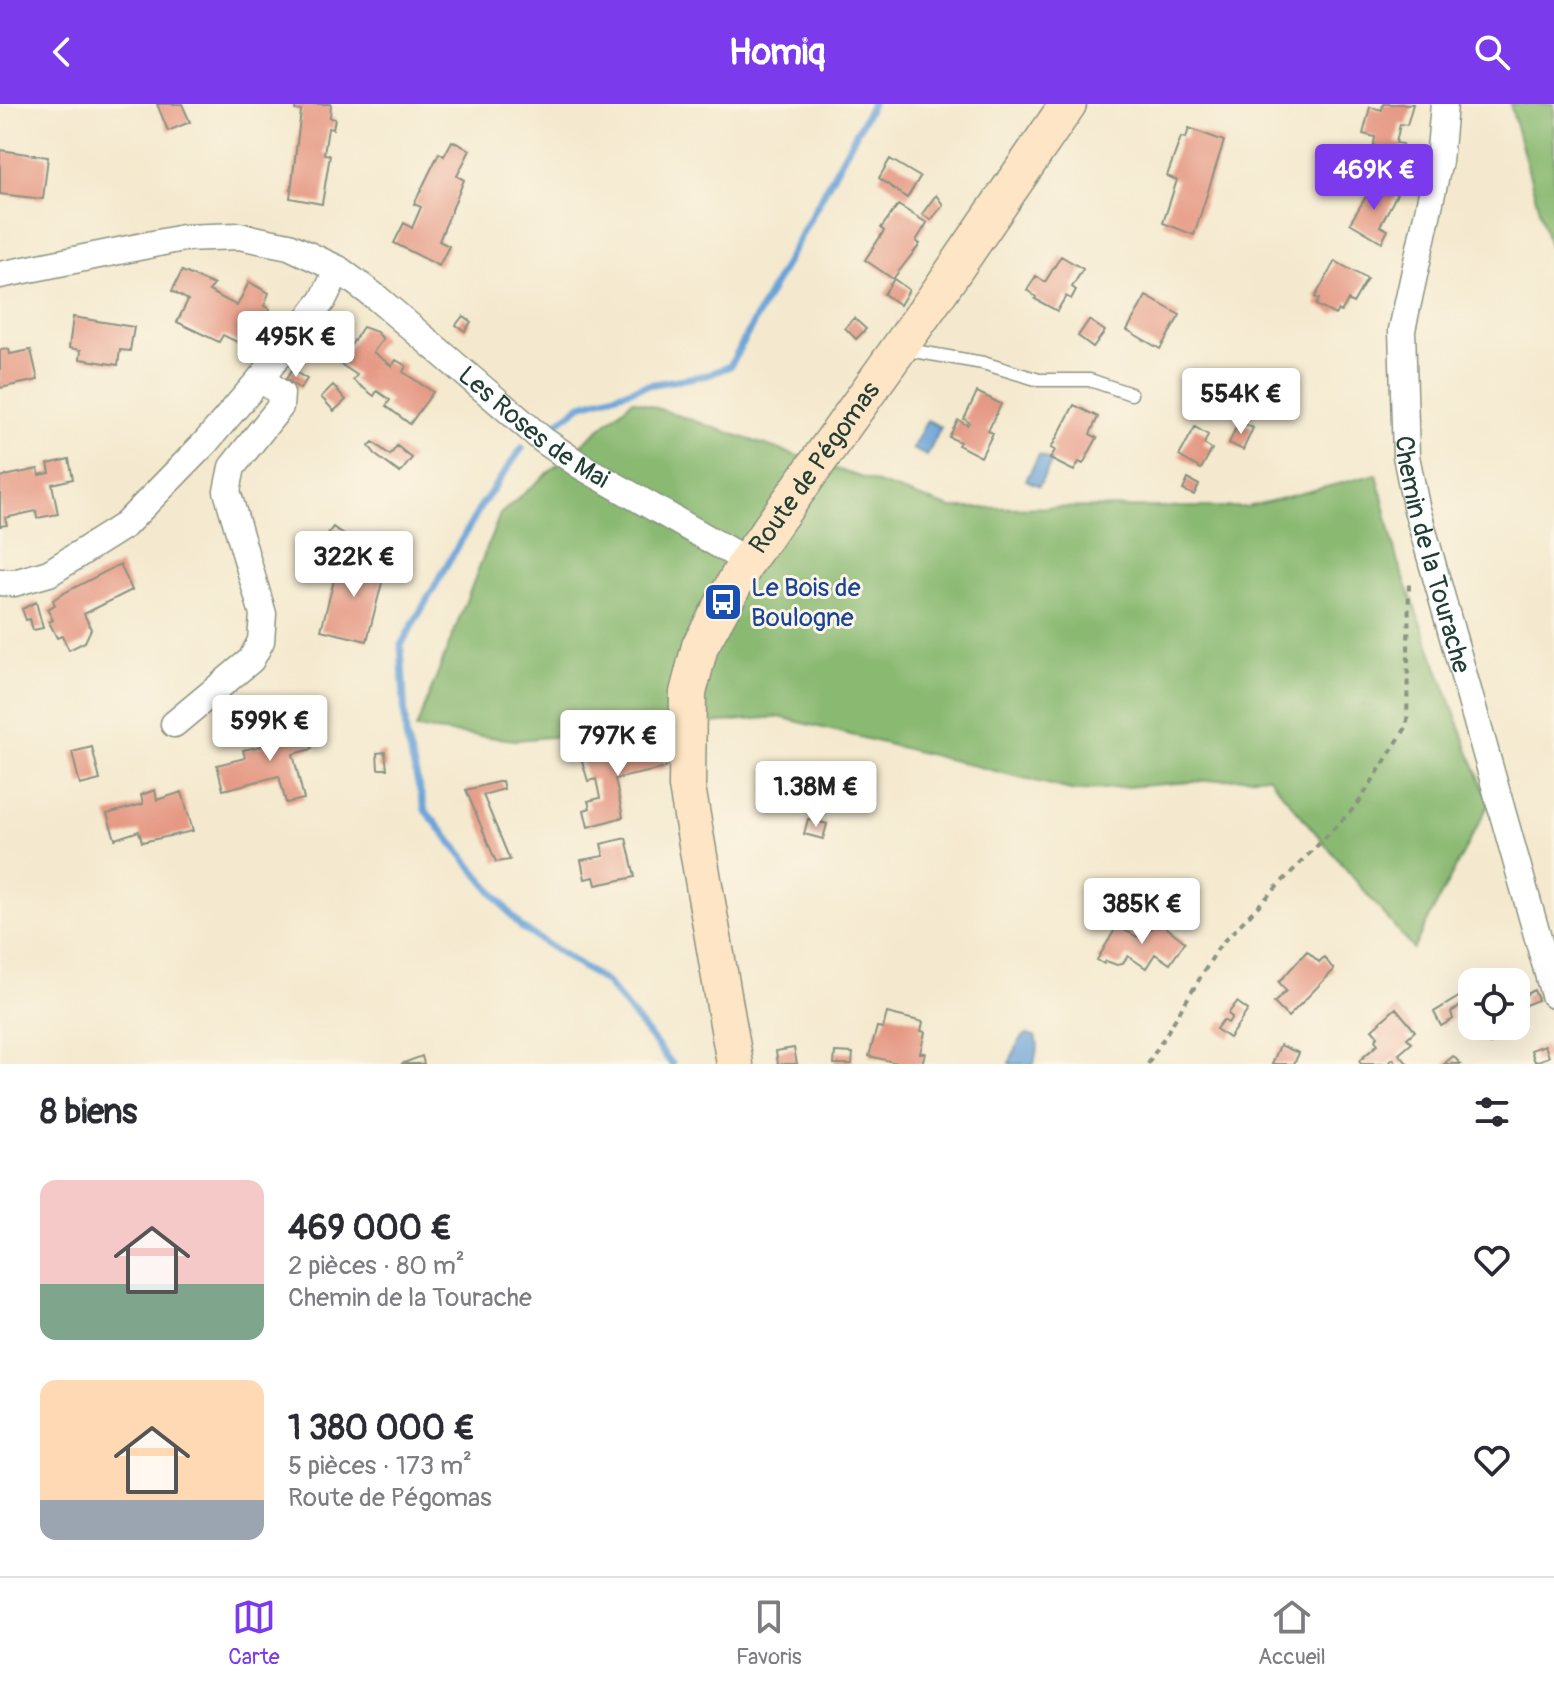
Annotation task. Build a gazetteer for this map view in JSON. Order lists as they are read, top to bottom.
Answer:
{
  "streets": {
    "main road": ["Route de Pégomas"],
    "street": ["Les Roses de Mai", "Chemin de la Tourache"]
  },
  "crossings": [
    ["Les Roses de Mai", "Route de Pégomas"]
  ],
  "places": {
    "bus stop": ["Le Bois de Boulogne"]
  },
  "page": {
    "header": "Homiq",
    "price": [
      "469K €",
      "495K €",
      "554K €",
      "322K €",
      "599K €",
      "797K €",
      "1.38M €",
      "385K €"
    ],
    "heading": "8 biens",
    "list": [
      {
        "name": "469 000 €",
        "note": "2 pièces · 80 m² · Chemin de la Tourache"
      },
      {
        "name": "1 380 000 €",
        "note": "5 pièces · 173 m² · Route de Pégomas"
      }
    ],
    "tabs": ["Carte", "Favoris", "Accueil"]
  }
}
